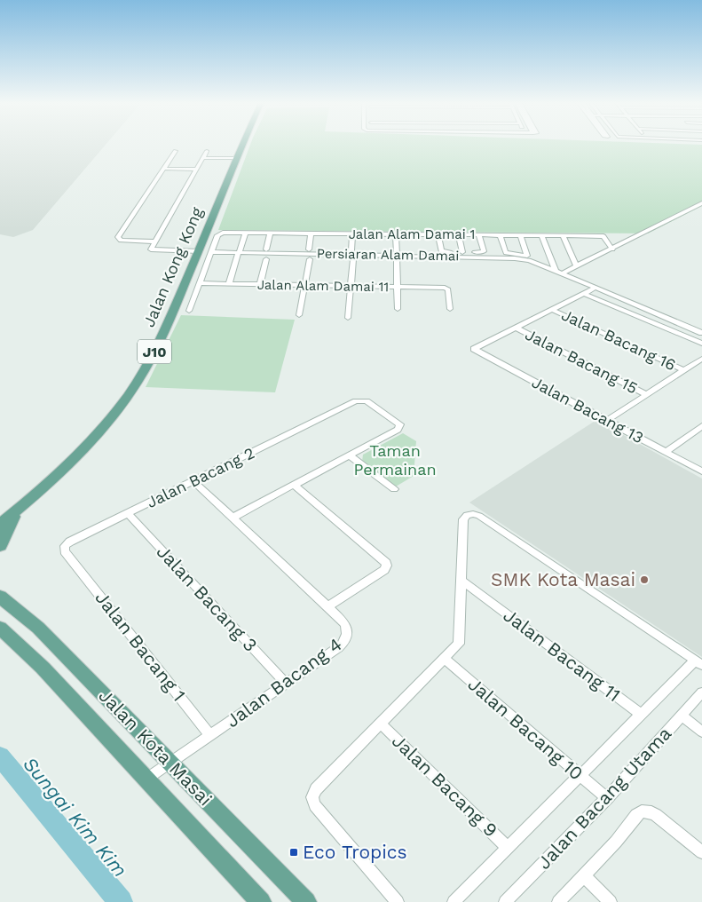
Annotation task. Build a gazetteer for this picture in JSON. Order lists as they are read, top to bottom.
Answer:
{
  "streets": {
    "main road": ["Jalan Kong Kong", "J10", "Jalan Kota Masai"],
    "street": [
      "Jalan Alam Damai 1",
      "Persiaran Alam Damai",
      "Jalan Alam Damai 11",
      "Jalan Bacang 16",
      "Jalan Bacang 15",
      "Jalan Bacang 13",
      "Jalan Bacang 2",
      "Jalan Bacang 3",
      "Jalan Bacang 1",
      "Jalan Bacang 11",
      "Jalan Bacang 4",
      "Jalan Bacang 10",
      "Jalan Bacang 9",
      "Jalan Bacang Utama"
    ]
  },
  "crossings": [
    ["Jalan Alam Damai 1", "Persiaran Alam Damai"],
    ["Jalan Bacang 15", "Jalan Bacang 13"],
    ["Jalan Bacang 2", "Jalan Bacang 3"],
    ["Jalan Bacang 2", "Jalan Bacang 1"],
    ["Jalan Bacang 2", "Jalan Bacang 4"],
    ["Jalan Bacang 3", "Jalan Bacang 4"],
    ["Jalan Bacang 1", "Jalan Bacang 4"],
    ["Jalan Bacang 4", "Jalan Kota Masai"],
    ["Jalan Bacang 10", "Jalan Bacang Utama"]
  ],
  "water": ["Sungai Kim Kim"],
  "parks": ["Taman Permainan"],
  "places": {
    "other": ["SMK Kota Masai"],
    "transit": ["Eco Tropics"]
  }
}
